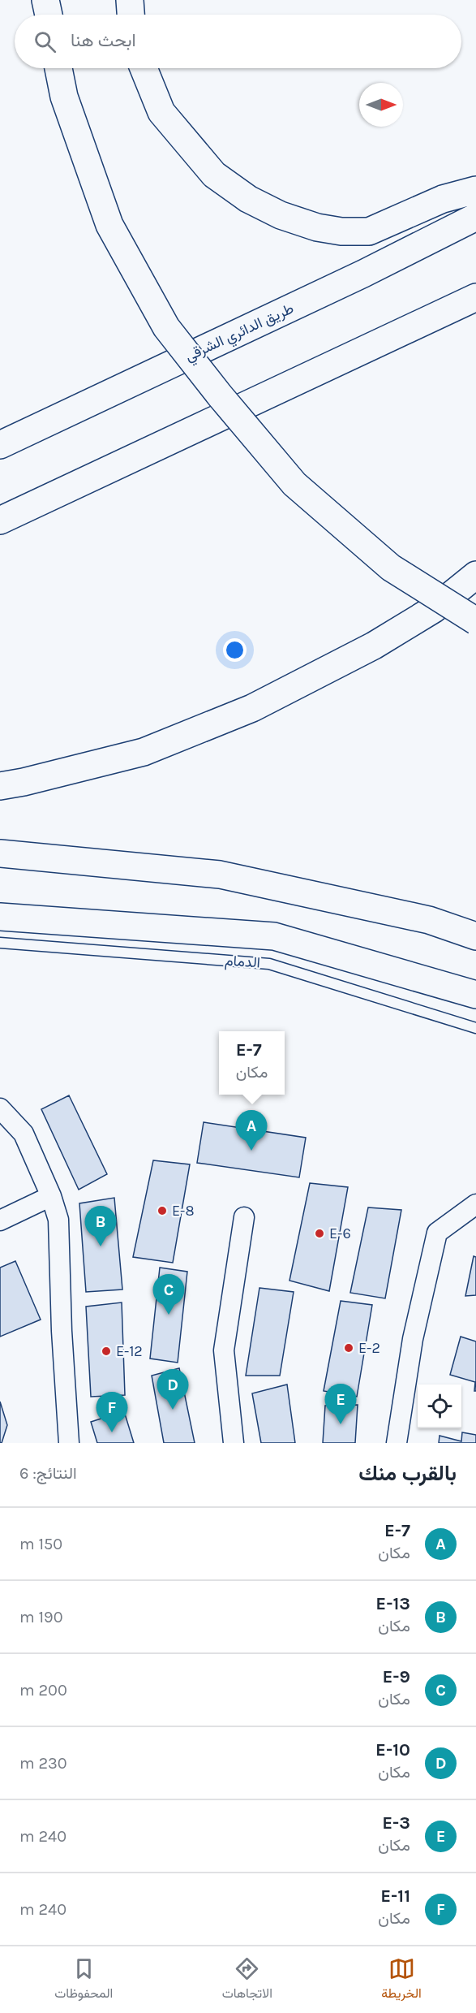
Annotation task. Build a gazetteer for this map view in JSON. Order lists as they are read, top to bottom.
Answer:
{
  "streets": {
    "main road": ["طريق الدائري الشرقي", "الدمام"]
  },
  "places": [
    "E-8",
    "E-6",
    "E-2",
    "E-12"
  ],
  "north": "right",
  "page": {
    "search": "ابحث هنا",
    "popup": ["E-7", "مكان"],
    "pins": [
      "A",
      "B",
      "C",
      "D",
      "E",
      "F"
    ],
    "heading": ["بالقرب منك", "النتائج: 6"],
    "list": [
      {
        "mark": "A",
        "name": "E-7",
        "note": "مكان",
        "value": "150 m"
      },
      {
        "mark": "B",
        "name": "E-13",
        "note": "مكان",
        "value": "190 m"
      },
      {
        "mark": "C",
        "name": "E-9",
        "note": "مكان",
        "value": "200 m"
      },
      {
        "mark": "D",
        "name": "E-10",
        "note": "مكان",
        "value": "230 m"
      },
      {
        "mark": "E",
        "name": "E-3",
        "note": "مكان",
        "value": "240 m"
      },
      {
        "mark": "F",
        "name": "E-11",
        "note": "مكان",
        "value": "240 m"
      }
    ],
    "nav": ["الخريطة", "الاتجاهات", "المحفوظات"]
  }
}
